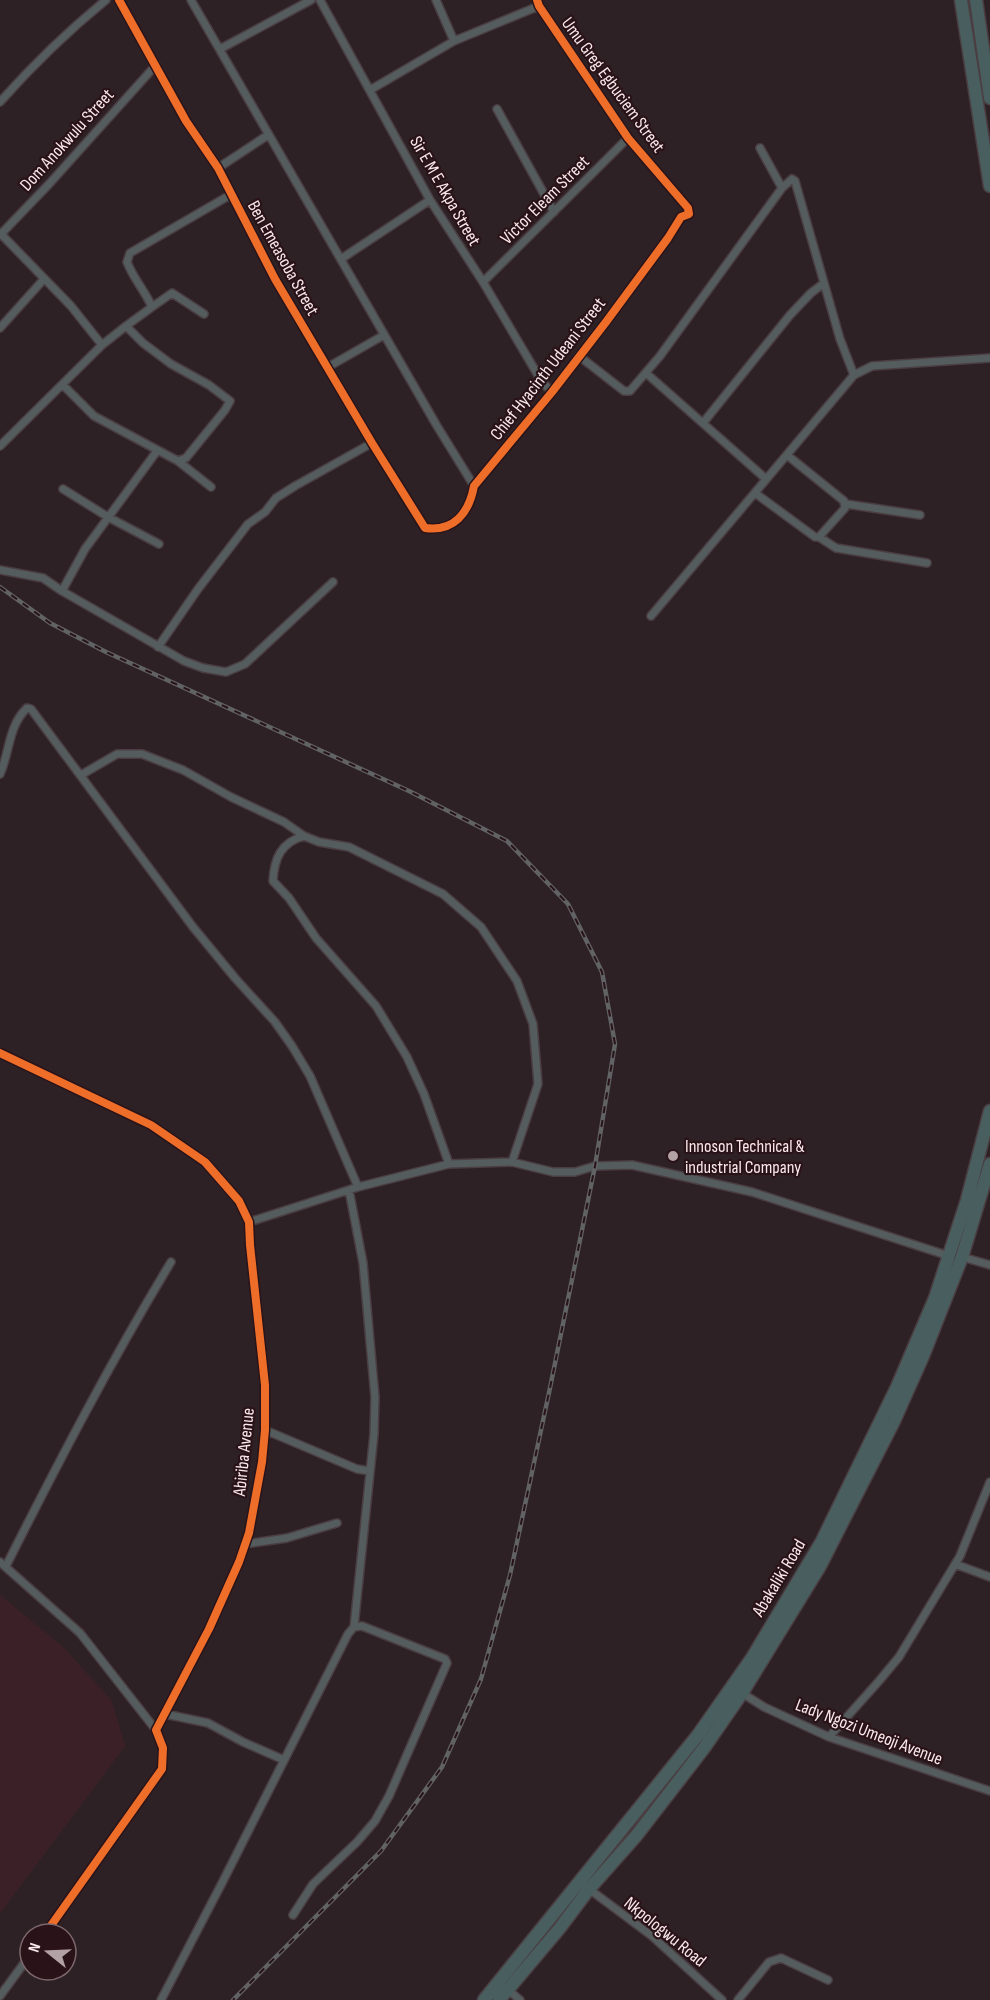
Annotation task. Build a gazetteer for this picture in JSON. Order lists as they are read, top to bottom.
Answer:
{
  "streets": {
    "highway": ["Abakaliki Road"],
    "street": [
      "Umu Greg Egbuciem Street",
      "Dom Anokwulu Street",
      "Sir E M E Akpa Street",
      "Victor Eleam Street",
      "Ben Emeasoba Street",
      "Chief Hyacinth Udeani Street",
      "Abiriba Avenue",
      "Lady Ngozi Umeoji Avenue",
      "Nkpologwu Road"
    ]
  },
  "crossings": [
    ["Umu Greg Egbuciem Street", "Victor Eleam Street"],
    ["Umu Greg Egbuciem Street", "Chief Hyacinth Udeani Street"],
    ["Dom Anokwulu Street", "Ben Emeasoba Street"],
    ["Sir E M E Akpa Street", "Victor Eleam Street"],
    ["Sir E M E Akpa Street", "Chief Hyacinth Udeani Street"],
    ["Ben Emeasoba Street", "Chief Hyacinth Udeani Street"],
    ["Abakaliki Road", "Lady Ngozi Umeoji Avenue"],
    ["Abakaliki Road", "Nkpologwu Road"]
  ],
  "places": ["Innoson Technical & industrial Company"],
  "north": "left"
}
